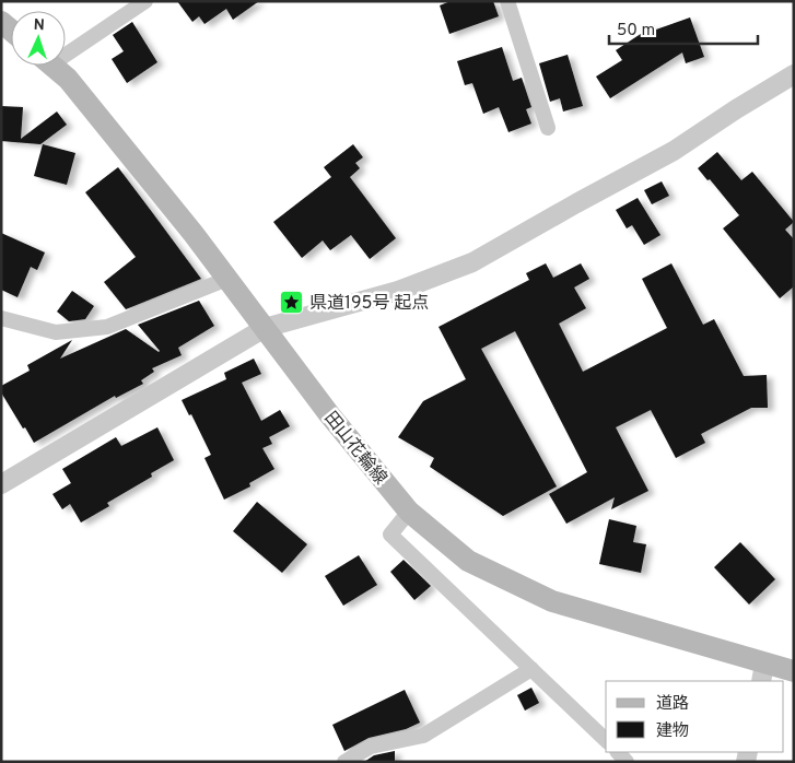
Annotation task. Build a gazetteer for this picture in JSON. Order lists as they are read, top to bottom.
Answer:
{
  "streets": {
    "main road": ["田山花輪線"]
  },
  "places": {
    "place": ["県道195号 起点"]
  },
  "legend": ["道路", "建物"],
  "scale_bar": "50 m",
  "north": "top"
}
